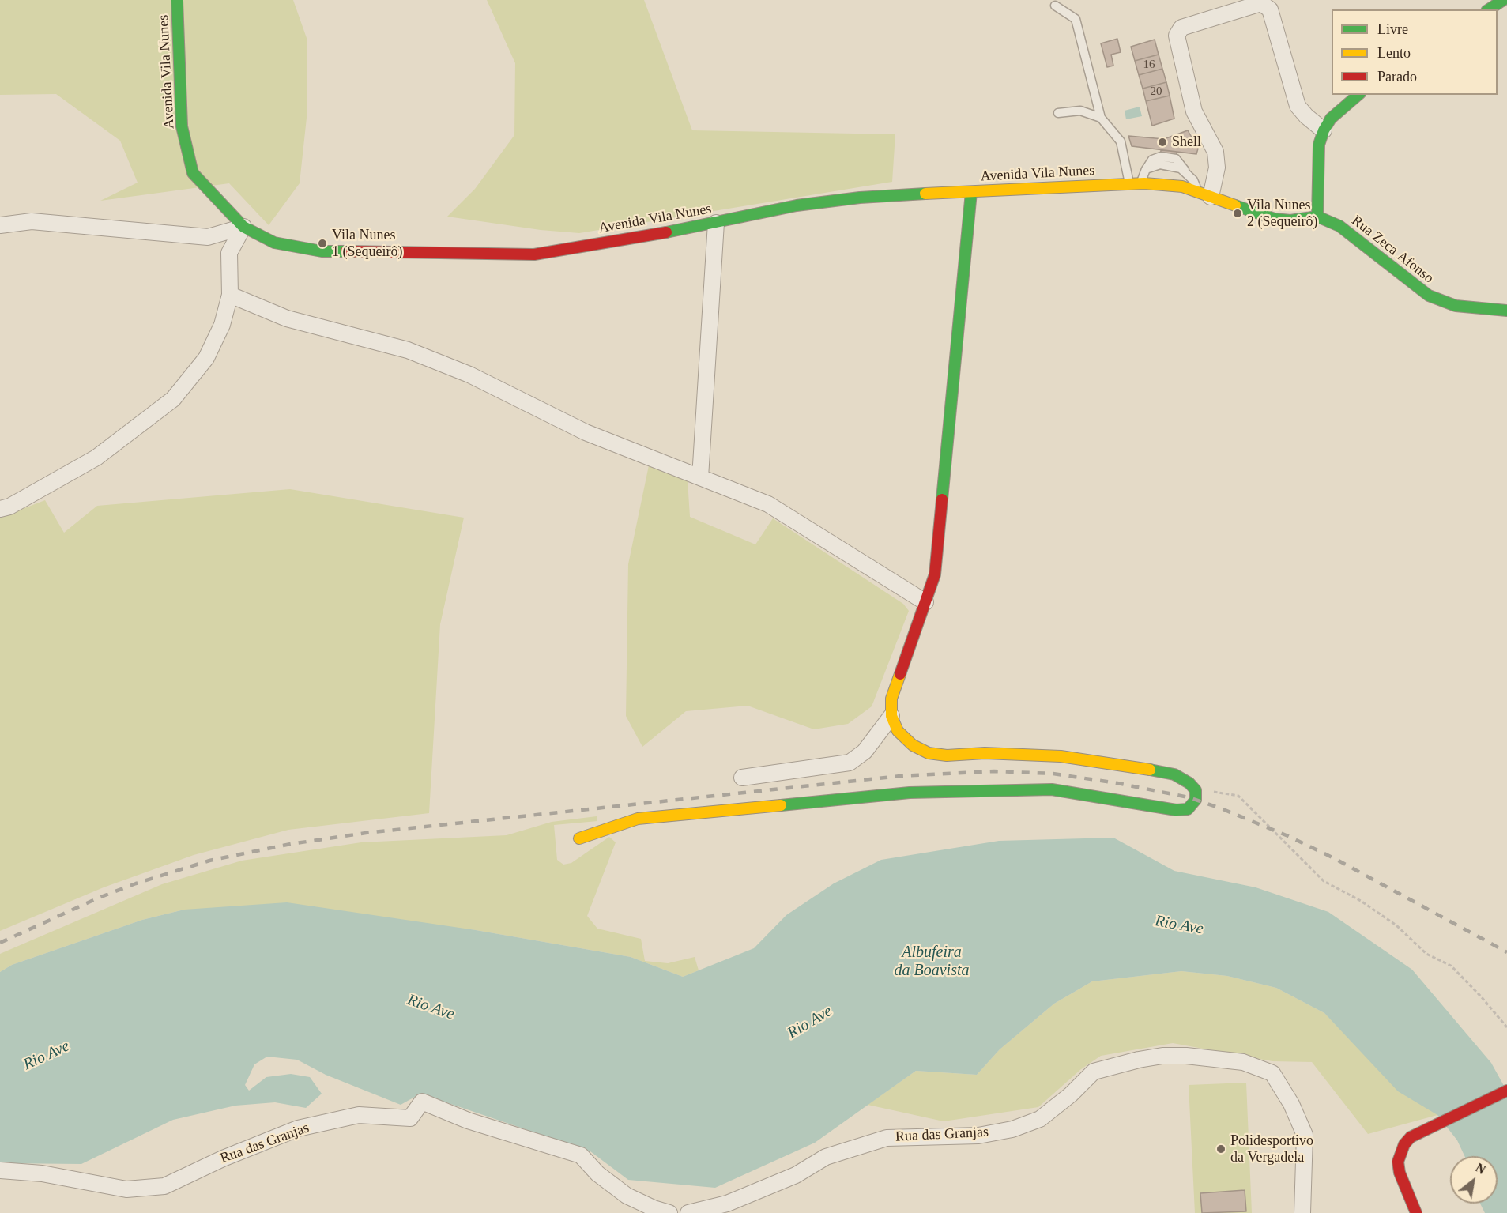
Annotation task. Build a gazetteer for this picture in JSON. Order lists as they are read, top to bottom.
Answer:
{
  "streets": {
    "street": ["Avenida Vila Nunes", "Rua Zeca Afonso", "Rua das Granjas"]
  },
  "crossings": [
    ["Avenida Vila Nunes", "Rua Zeca Afonso"]
  ],
  "water": ["Rio Ave", "Albufeira da Boavista"],
  "places": [
    "Shell",
    "Vila Nunes 2 (Sequeirô)",
    "Vila Nunes 1 (Sequeirô)",
    "Polidesportivo da Vergadela"
  ],
  "house_numbers": ["16", "20"],
  "legend": ["Livre", "Lento", "Parado"],
  "north": "top right"
}
